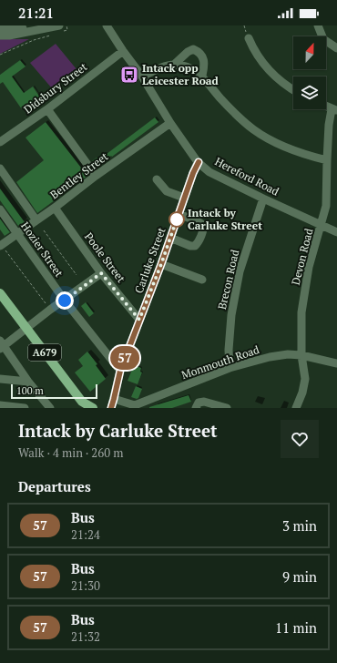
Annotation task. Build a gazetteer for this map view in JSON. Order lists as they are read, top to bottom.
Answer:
{
  "streets": {
    "main road": ["A679"],
    "street": [
      "Didsbury Street",
      "Bentley Street",
      "Hereford Road",
      "Hozier Street",
      "Devon Road",
      "Poole Street",
      "Carluke Street",
      "Brecon Road",
      "Monmouth Road"
    ]
  },
  "crossings": [
    ["Didsbury Street", "Hereford Road"],
    ["Bentley Street", "Hereford Road"],
    ["Bentley Street", "Hozier Street"],
    ["Bentley Street", "Poole Street"],
    ["Hereford Road", "Devon Road"],
    ["Hereford Road", "Carluke Street"],
    ["Hereford Road", "Brecon Road"],
    ["Hozier Street", "Carluke Street"],
    ["Devon Road", "Monmouth Road"],
    ["Poole Street", "Carluke Street"],
    ["Carluke Street", "Monmouth Road"],
    ["Brecon Road", "Monmouth Road"]
  ],
  "places": {
    "bus stop": ["Intack opp Leicester Road"],
    "other": ["Intack by Carluke Street"]
  },
  "lines": ["bus line 57"],
  "scale_bar": "100 m",
  "north": "top",
  "page": {
    "status": "21:21",
    "on_map": "57",
    "scale": "100 m",
    "heading": [
      ["Intack by Carluke Street", "Walk · 4 min · 260 m"],
      "Departures"
    ],
    "list": [
      {
        "mark": "57",
        "name": "Bus",
        "note": "21:24",
        "value": "3 min"
      },
      {
        "mark": "57",
        "name": "Bus",
        "note": "21:30",
        "value": "9 min"
      },
      {
        "mark": "57",
        "name": "Bus",
        "note": "21:32",
        "value": "11 min"
      }
    ]
  }
}
